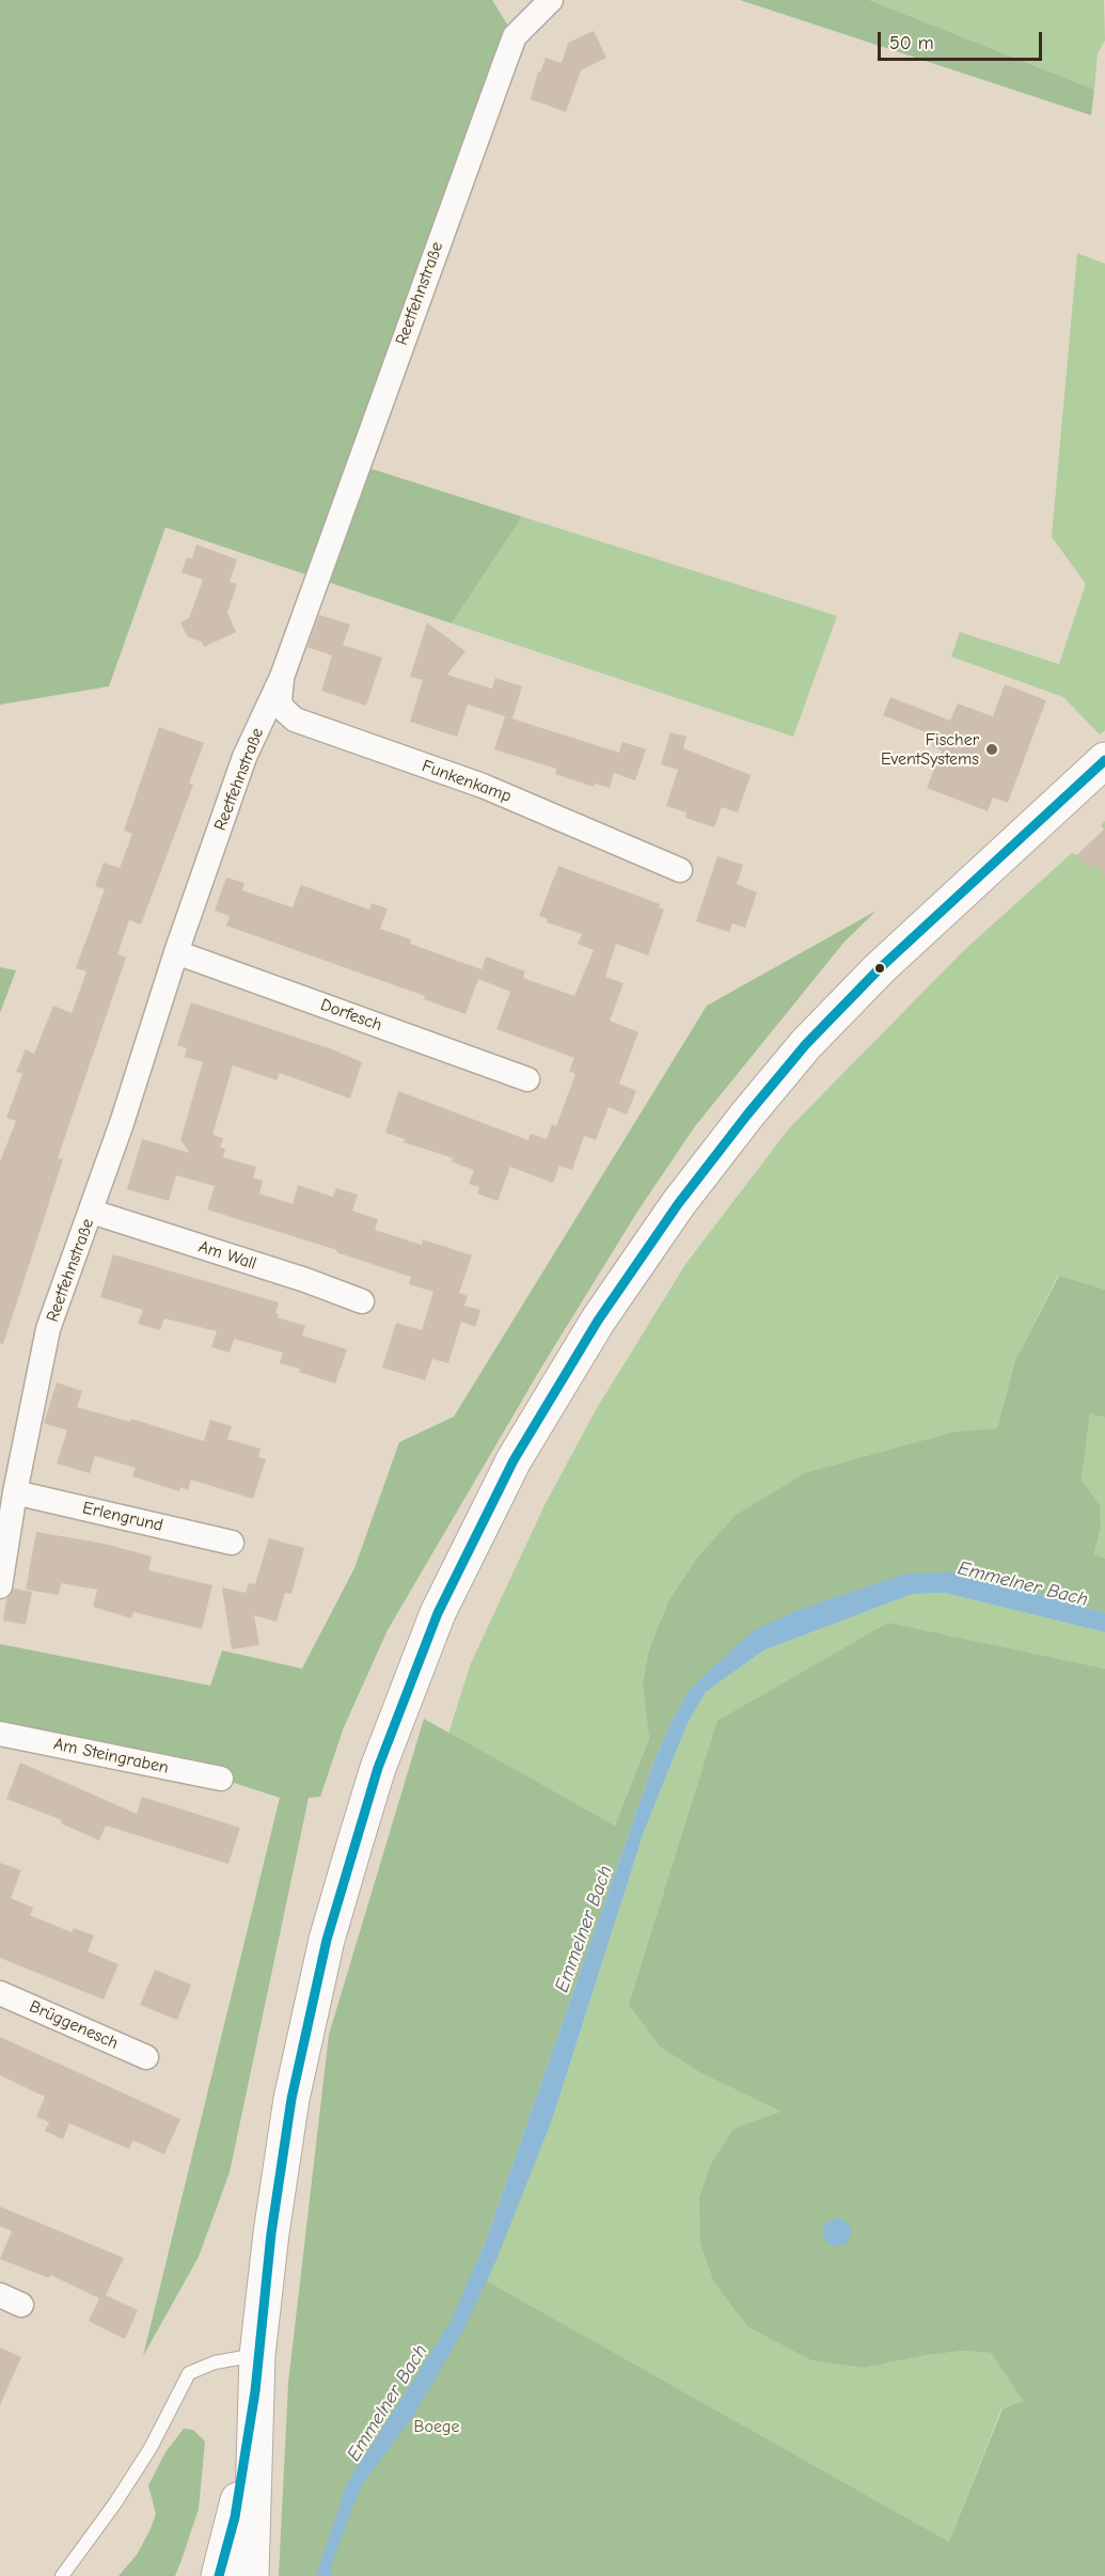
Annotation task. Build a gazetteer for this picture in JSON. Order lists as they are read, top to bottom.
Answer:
{
  "streets": {
    "street": [
      "Reetfehnstraße",
      "Funkenkamp",
      "Dorfesch",
      "Am Wall",
      "Erlengrund",
      "Am Steingraben",
      "Brüggenesch"
    ]
  },
  "crossings": [
    ["Reetfehnstraße", "Funkenkamp"],
    ["Reetfehnstraße", "Dorfesch"],
    ["Reetfehnstraße", "Am Wall"],
    ["Reetfehnstraße", "Erlengrund"]
  ],
  "water": ["Emmelner Bach"],
  "parks": ["Boege"],
  "places": ["Fischer EventSystems"],
  "scale_bar": "50 m"
}
